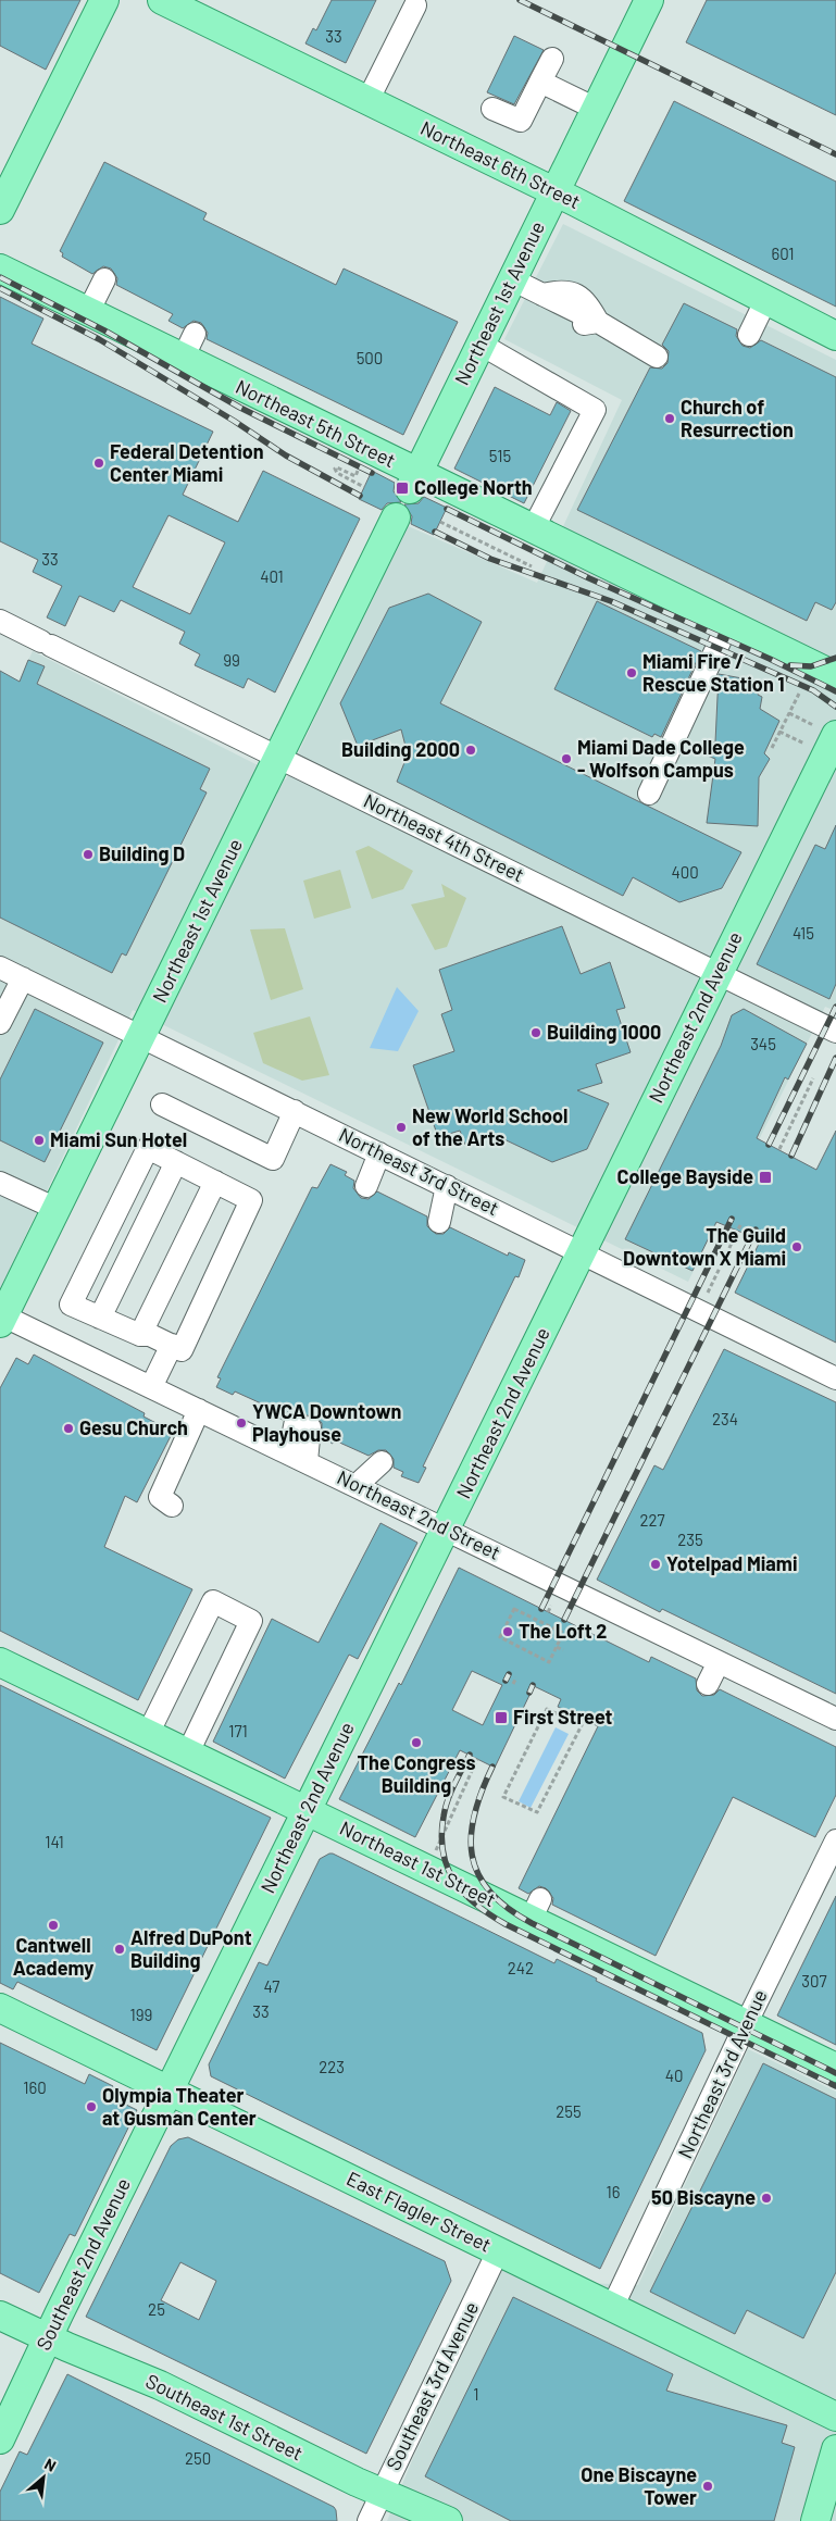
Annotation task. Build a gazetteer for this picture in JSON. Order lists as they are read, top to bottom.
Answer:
{
  "streets": {
    "main road": [
      "Northeast 6th Street",
      "Northeast 1st Avenue",
      "Northeast 5th Street",
      "Northeast 2nd Avenue",
      "Northeast 1st Street",
      "East Flagler Street",
      "Southeast 2nd Avenue",
      "Southeast 1st Street"
    ],
    "street": [
      "Northeast 4th Street",
      "Northeast 3rd Street",
      "Northeast 2nd Street",
      "Northeast 3rd Avenue",
      "Southeast 3rd Avenue"
    ]
  },
  "crossings": [
    ["Northeast 6th Street", "Northeast 1st Avenue"],
    ["Northeast 1st Avenue", "Northeast 5th Street"],
    ["Northeast 1st Avenue", "Northeast 4th Street"],
    ["Northeast 1st Avenue", "Northeast 3rd Street"],
    ["Northeast 1st Avenue", "Northeast 2nd Street"],
    ["Northeast 4th Street", "Northeast 2nd Avenue"],
    ["Northeast 2nd Avenue", "Northeast 3rd Street"],
    ["Northeast 2nd Avenue", "Northeast 2nd Street"],
    ["Northeast 2nd Avenue", "Northeast 1st Street"],
    ["Northeast 2nd Avenue", "East Flagler Street"],
    ["Northeast 2nd Avenue", "Southeast 2nd Avenue"],
    ["Northeast 1st Street", "Northeast 3rd Avenue"],
    ["Northeast 3rd Avenue", "East Flagler Street"],
    ["East Flagler Street", "Southeast 2nd Avenue"],
    ["East Flagler Street", "Southeast 3rd Avenue"],
    ["Southeast 2nd Avenue", "Southeast 1st Street"],
    ["Southeast 3rd Avenue", "Southeast 1st Street"]
  ],
  "places": {
    "other": [
      "Church of Resurrection",
      "Federal Detention Center Miami",
      "Miami Fire / Rescue Station 1",
      "Building 2000",
      "Miami Dade College - Wolfson Campus",
      "Building D",
      "Building 1000",
      "New World School of the Arts",
      "Miami Sun Hotel",
      "The Guild Downtown X Miami",
      "YWCA Downtown Playhouse",
      "Gesu Church",
      "Yotelpad Miami",
      "The Loft 2",
      "The Congress Building",
      "Cantwell Academy",
      "Alfred DuPont Building",
      "Olympia Theater at Gusman Center",
      "50 Biscayne",
      "One Biscayne Tower"
    ],
    "transit": ["College North", "College Bayside", "First Street"]
  },
  "house_numbers": [
    "33",
    "601",
    "500",
    "515",
    "33",
    "401",
    "99",
    "400",
    "415",
    "345",
    "234",
    "227",
    "235",
    "171",
    "141",
    "242",
    "307",
    "47",
    "33",
    "199",
    "223",
    "40",
    "160",
    "255",
    "16",
    "25",
    "1",
    "250"
  ],
  "north": "top right"
}
